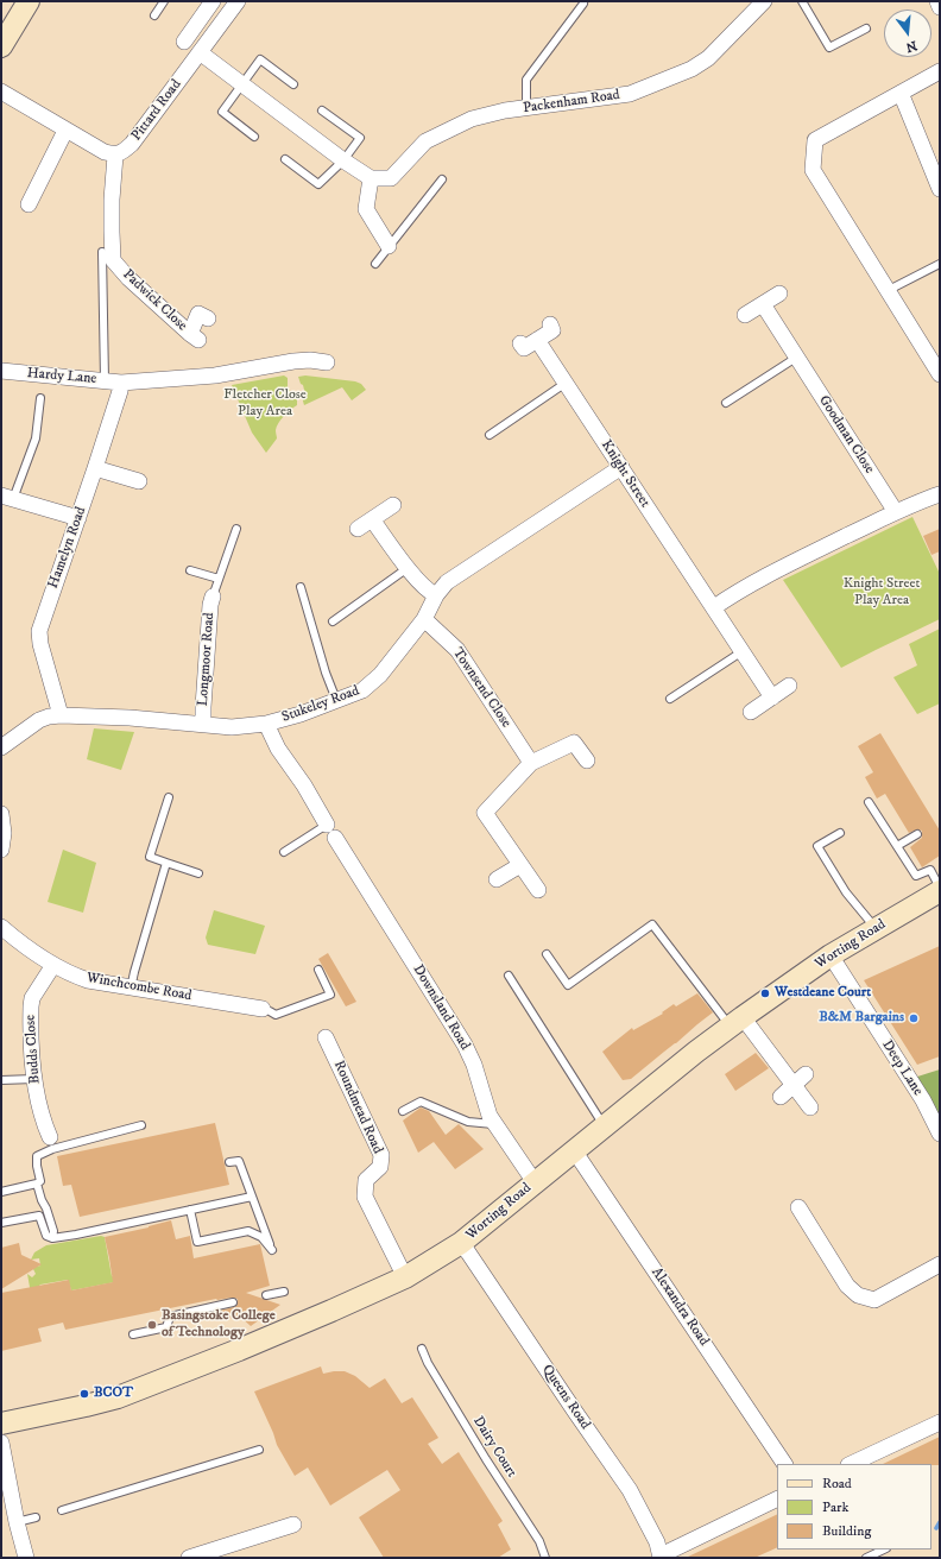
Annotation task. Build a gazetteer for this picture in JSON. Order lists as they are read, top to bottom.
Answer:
{
  "streets": {
    "street": [
      "Packenham Road",
      "Pittard Road",
      "Padwick Close",
      "Hardy Lane",
      "Goodman Close",
      "Knight Street",
      "Hamelyn Road",
      "Longmoor Road",
      "Townsend Close",
      "Stukeley Road",
      "Worting Road",
      "Winchcombe Road",
      "Downsland Road",
      "Budds Close",
      "Deep Lane",
      "Roundmead Road",
      "Alexandra Road",
      "Queens Road"
    ],
    "lane": ["Dairy Court"]
  },
  "crossings": [
    ["Pittard Road", "Padwick Close"],
    ["Hardy Lane", "Hamelyn Road"],
    ["Knight Street", "Stukeley Road"],
    ["Hamelyn Road", "Stukeley Road"],
    ["Longmoor Road", "Stukeley Road"],
    ["Townsend Close", "Stukeley Road"],
    ["Stukeley Road", "Downsland Road"],
    ["Worting Road", "Downsland Road"],
    ["Worting Road", "Deep Lane"],
    ["Worting Road", "Roundmead Road"],
    ["Worting Road", "Alexandra Road"],
    ["Worting Road", "Queens Road"],
    ["Winchcombe Road", "Budds Close"]
  ],
  "parks": ["Fletcher Close Play Area", "Knight Street Play Area"],
  "places": [
    "Westdeane Court",
    "B&M Bargains",
    "Basingstoke College of Technology",
    "BCOT"
  ],
  "legend": ["Road", "Park", "Building"],
  "north": "bottom"
}
